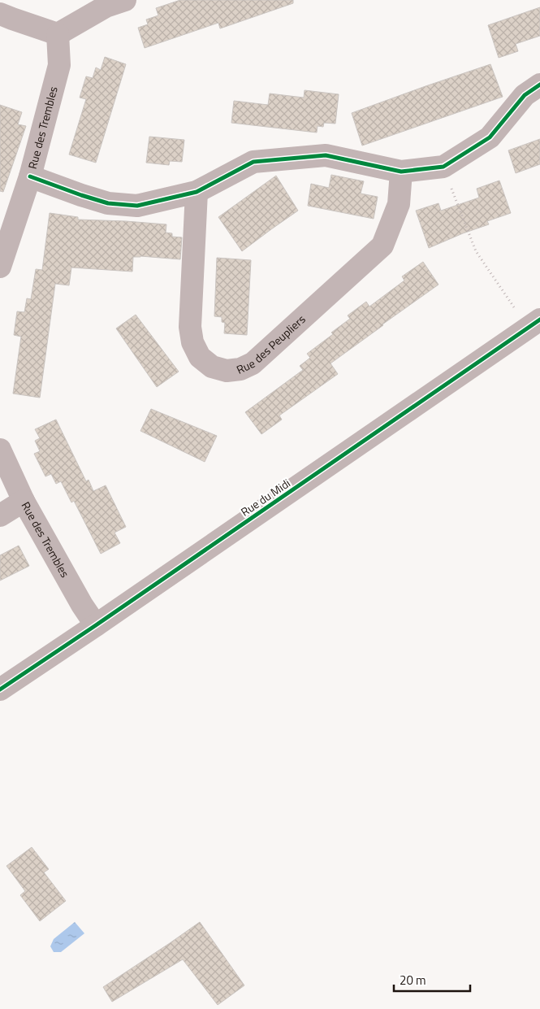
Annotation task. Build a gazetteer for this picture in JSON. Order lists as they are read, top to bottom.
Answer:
{
  "streets": {
    "street": ["Rue des Trembles", "Rue des Peupliers", "Rue du Midi"]
  },
  "crossings": [
    ["Rue des Trembles", "Rue du Midi"]
  ],
  "scale_bar": "20 m"
}
